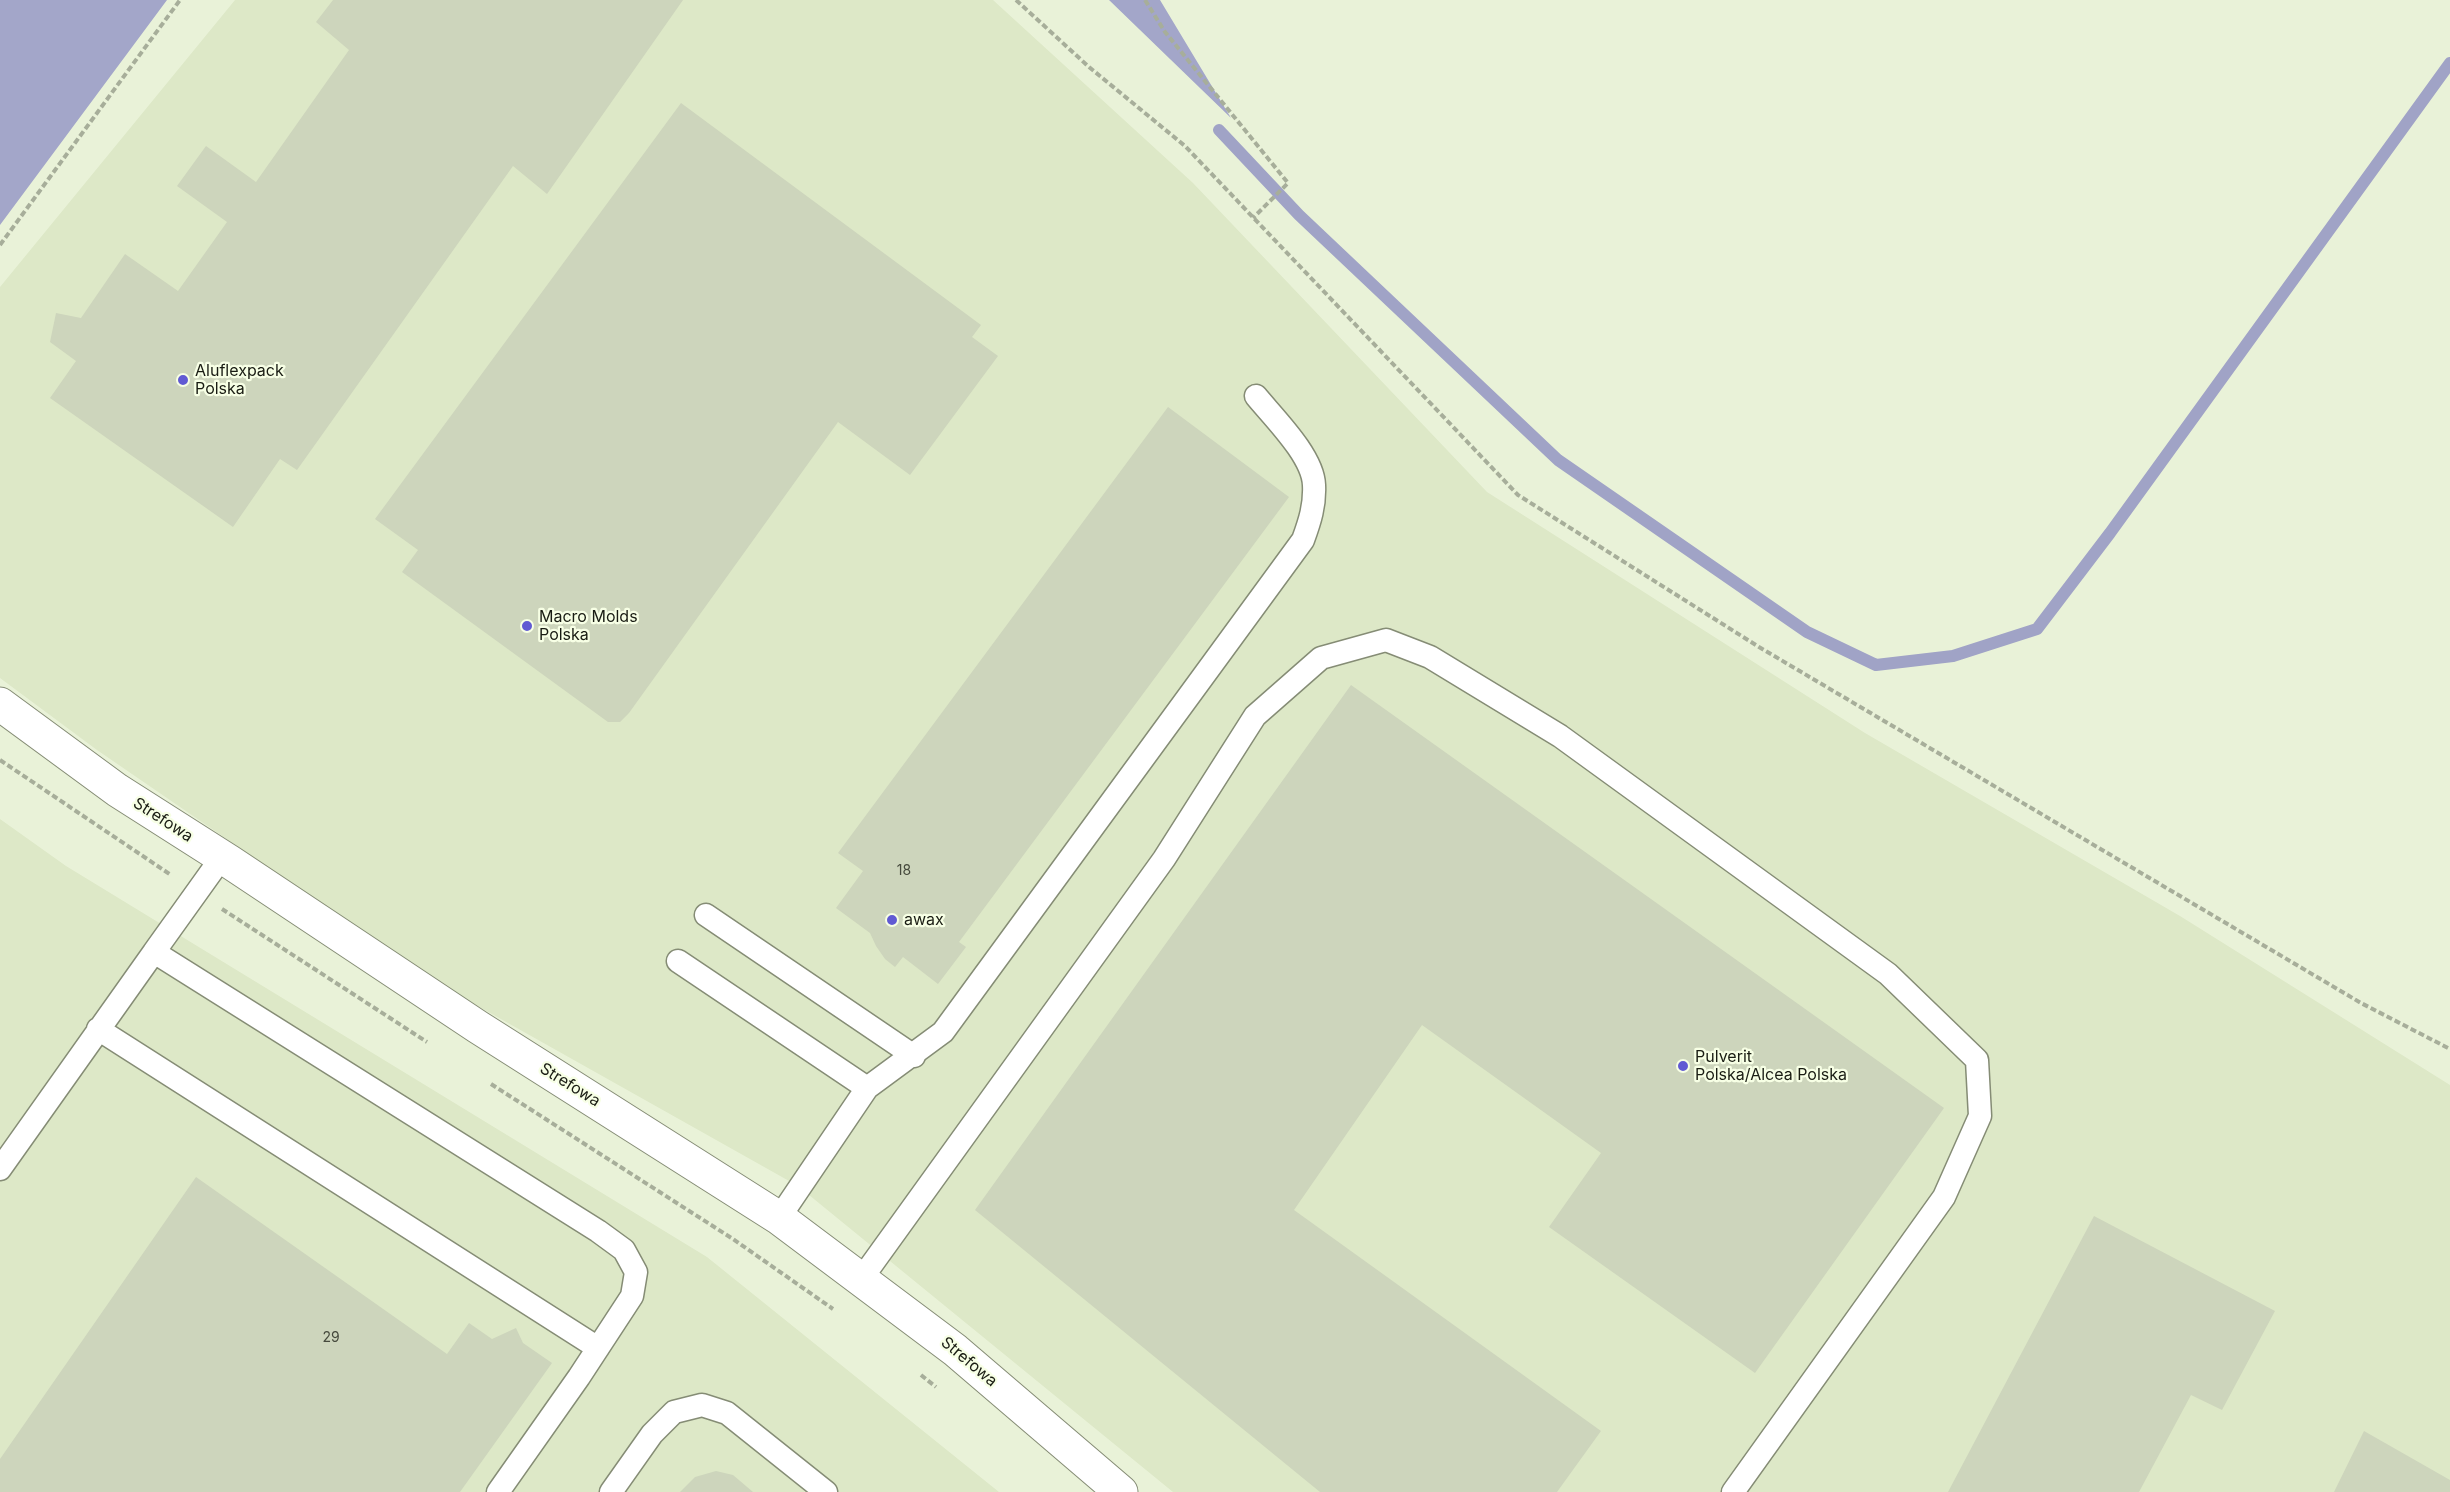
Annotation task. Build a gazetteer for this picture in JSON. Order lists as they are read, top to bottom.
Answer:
{
  "streets": {
    "street": ["Strefowa"]
  },
  "places": [
    "Aluflexpack Polska",
    "Macro Molds Polska",
    "awax",
    "Pulverit Polska/Alcea Polska"
  ],
  "house_numbers": ["18", "29"]
}
